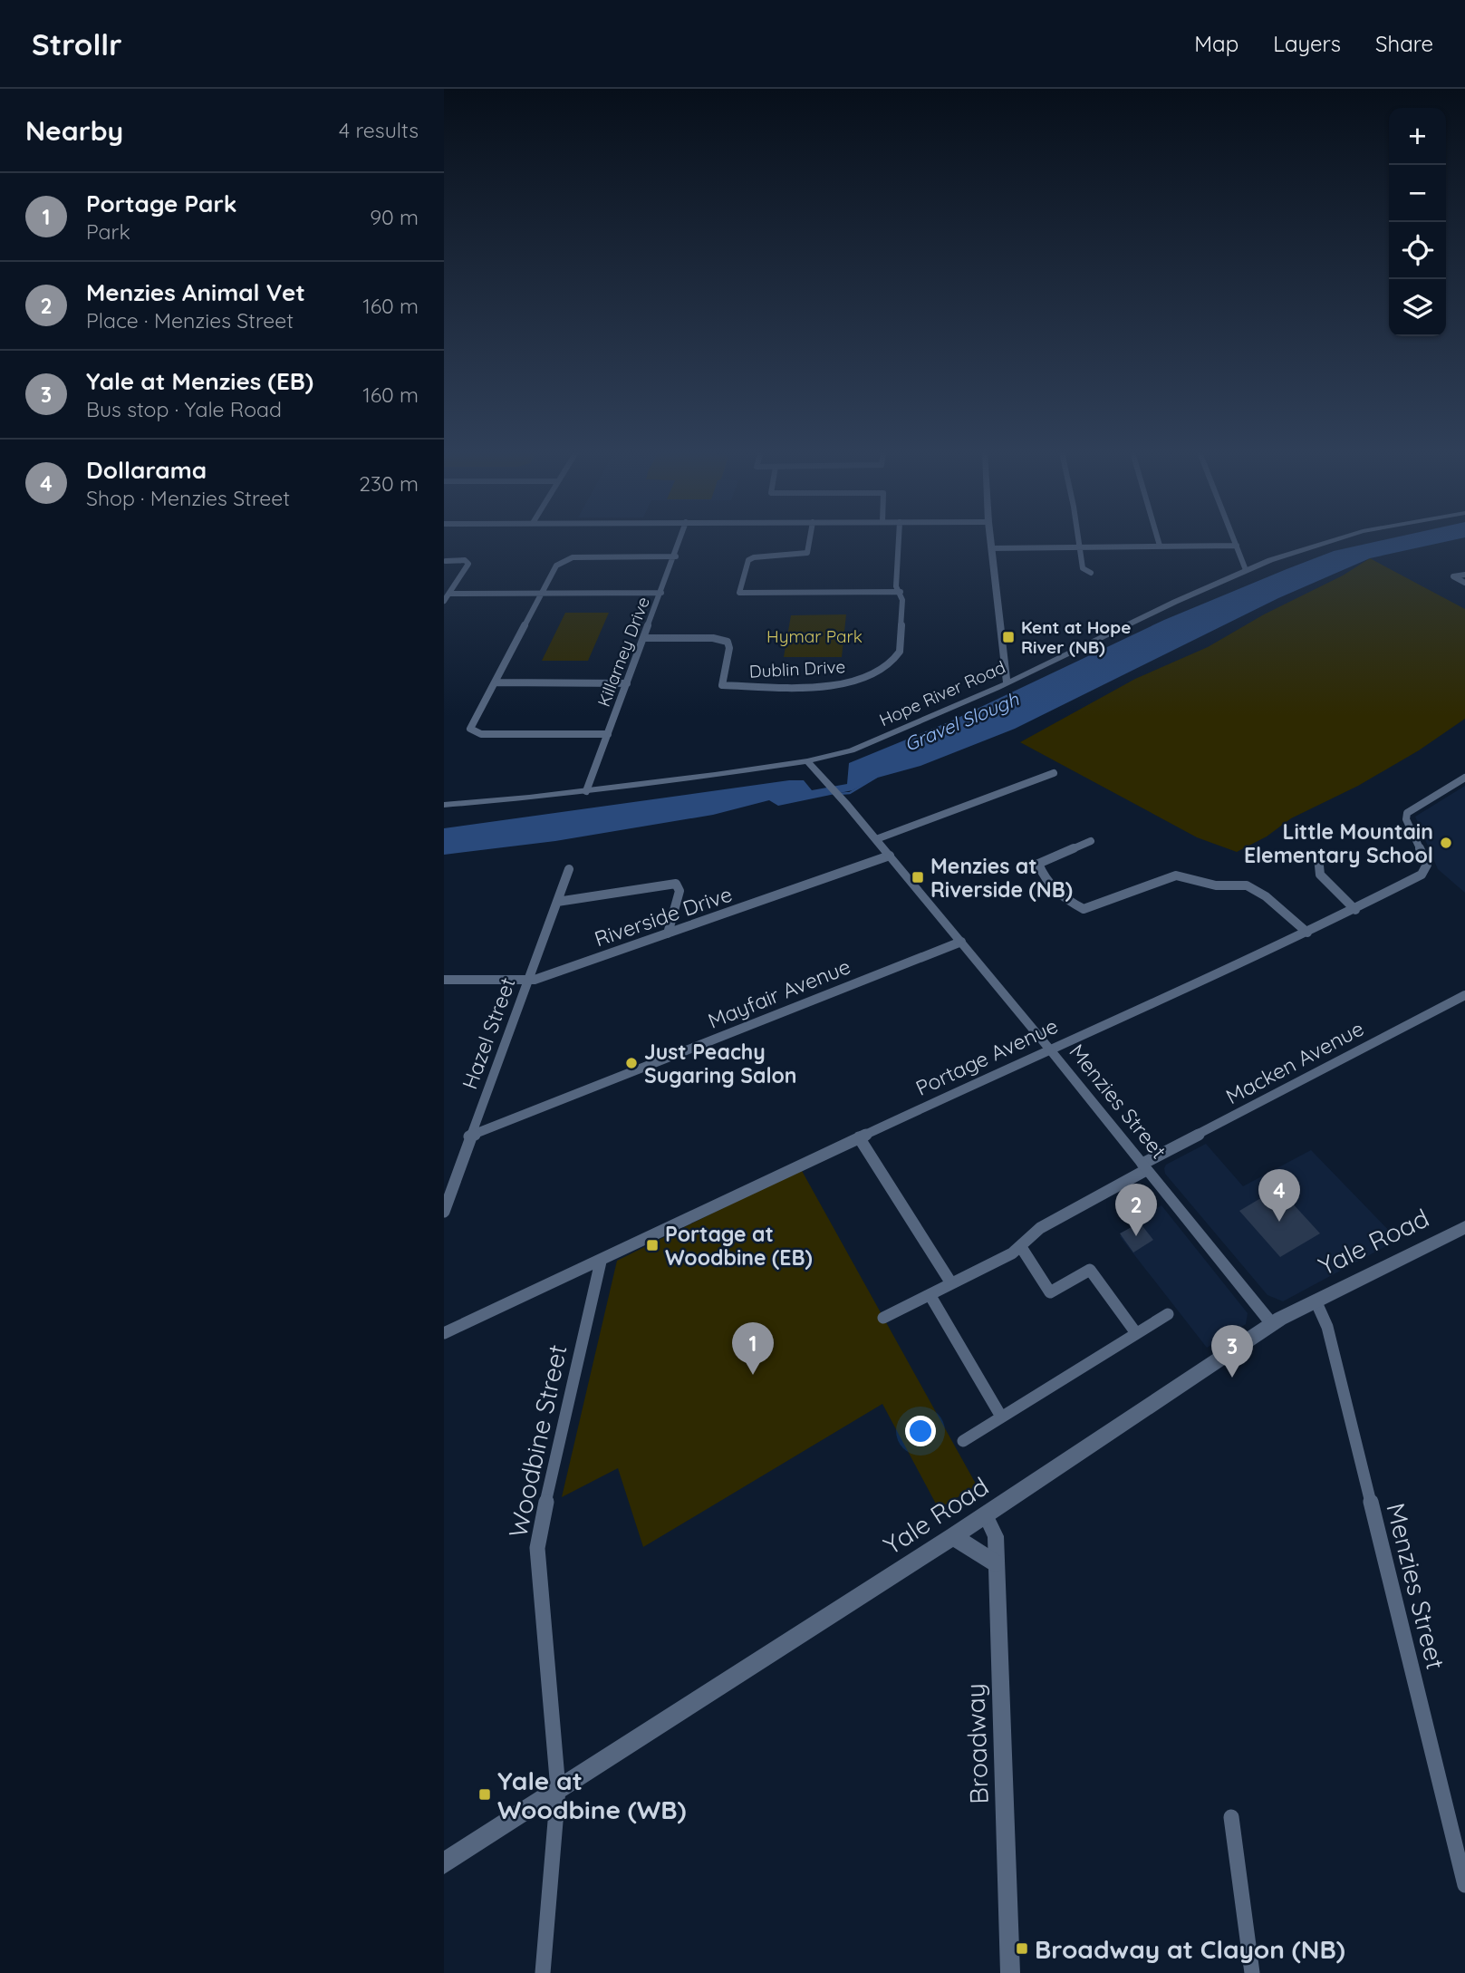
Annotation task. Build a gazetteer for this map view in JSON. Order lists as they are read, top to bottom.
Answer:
{
  "streets": {
    "main road": ["Yale Road"],
    "street": [
      "Killarney Drive",
      "Dublin Drive",
      "Hope River Road",
      "Riverside Drive",
      "Mayfair Avenue",
      "Hazel Street",
      "Portage Avenue",
      "Macken Avenue",
      "Menzies Street",
      "Woodbine Street",
      "Broadway"
    ]
  },
  "crossings": [
    ["Killarney Drive", "Dublin Drive"],
    ["Killarney Drive", "Hope River Road"],
    ["Hope River Road", "Menzies Street"],
    ["Riverside Drive", "Hazel Street"],
    ["Riverside Drive", "Menzies Street"],
    ["Mayfair Avenue", "Hazel Street"],
    ["Mayfair Avenue", "Menzies Street"],
    ["Portage Avenue", "Menzies Street"],
    ["Portage Avenue", "Woodbine Street"],
    ["Macken Avenue", "Menzies Street"],
    ["Menzies Street", "Yale Road"],
    ["Yale Road", "Woodbine Street"],
    ["Yale Road", "Broadway"]
  ],
  "water": ["Gravel Slough"],
  "parks": ["Hymar Park"],
  "places": {
    "transit": [
      "Kent at Hope River (NB)",
      "Menzies at Riverside (NB)",
      "Portage at Woodbine (EB)",
      "Yale at Woodbine (WB)",
      "Broadway at Clayon (NB)"
    ],
    "other": ["Little Mountain Elementary School", "Just Peachy Sugaring Salon"]
  },
  "page": {
    "header": "Strollr",
    "nav": ["Map", "Layers", "Share"],
    "heading": ["Nearby", "4 results"],
    "map_buttons": ["+", "−"],
    "list": [
      {
        "mark": "1",
        "name": "Portage Park",
        "note": "Park",
        "value": "90 m"
      },
      {
        "mark": "2",
        "name": "Menzies Animal Vet",
        "note": "Place · Menzies Street",
        "value": "160 m"
      },
      {
        "mark": "3",
        "name": "Yale at Menzies (EB)",
        "note": "Bus stop · Yale Road",
        "value": "160 m"
      },
      {
        "mark": "4",
        "name": "Dollarama",
        "note": "Shop · Menzies Street",
        "value": "230 m"
      }
    ],
    "pins": [
      "4",
      "2",
      "1",
      "3"
    ]
  }
}
